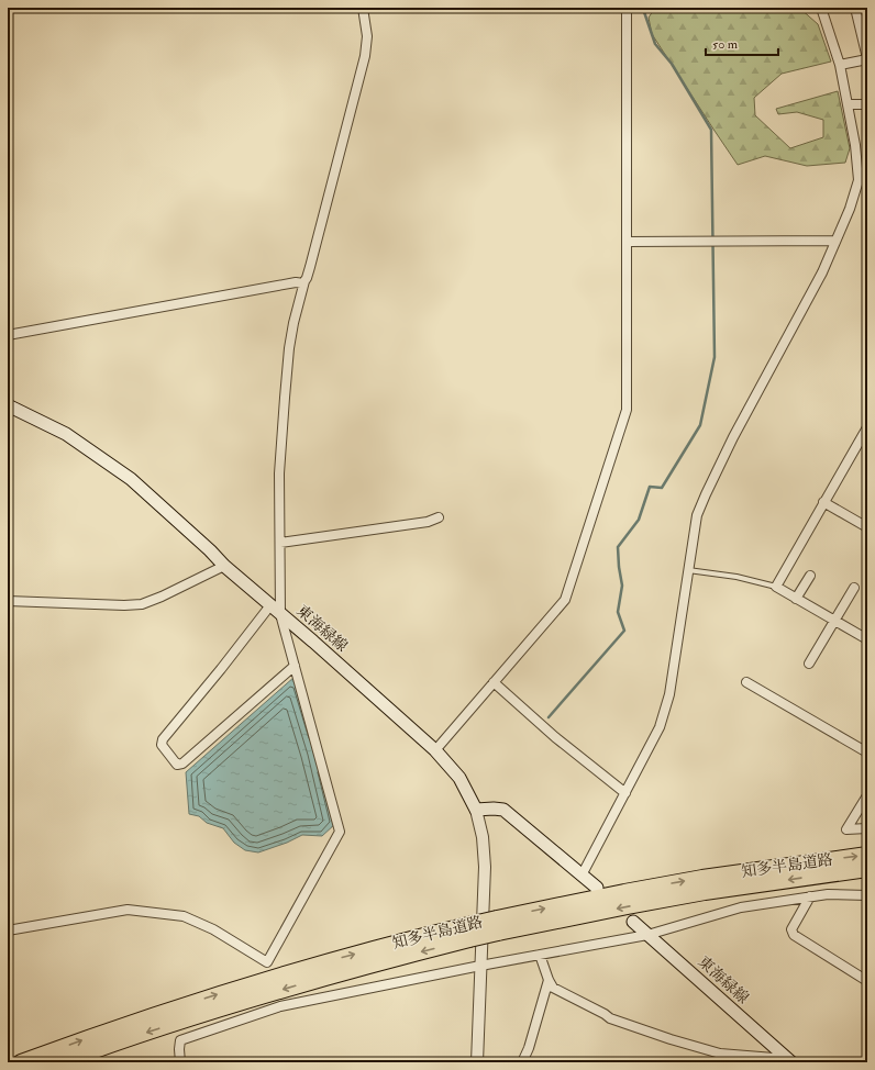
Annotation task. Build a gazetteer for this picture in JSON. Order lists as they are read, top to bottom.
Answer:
{
  "streets": {
    "highway": ["知多半島道路"],
    "main road": ["東海緑線"]
  },
  "scale_bar": "50 m"
}
